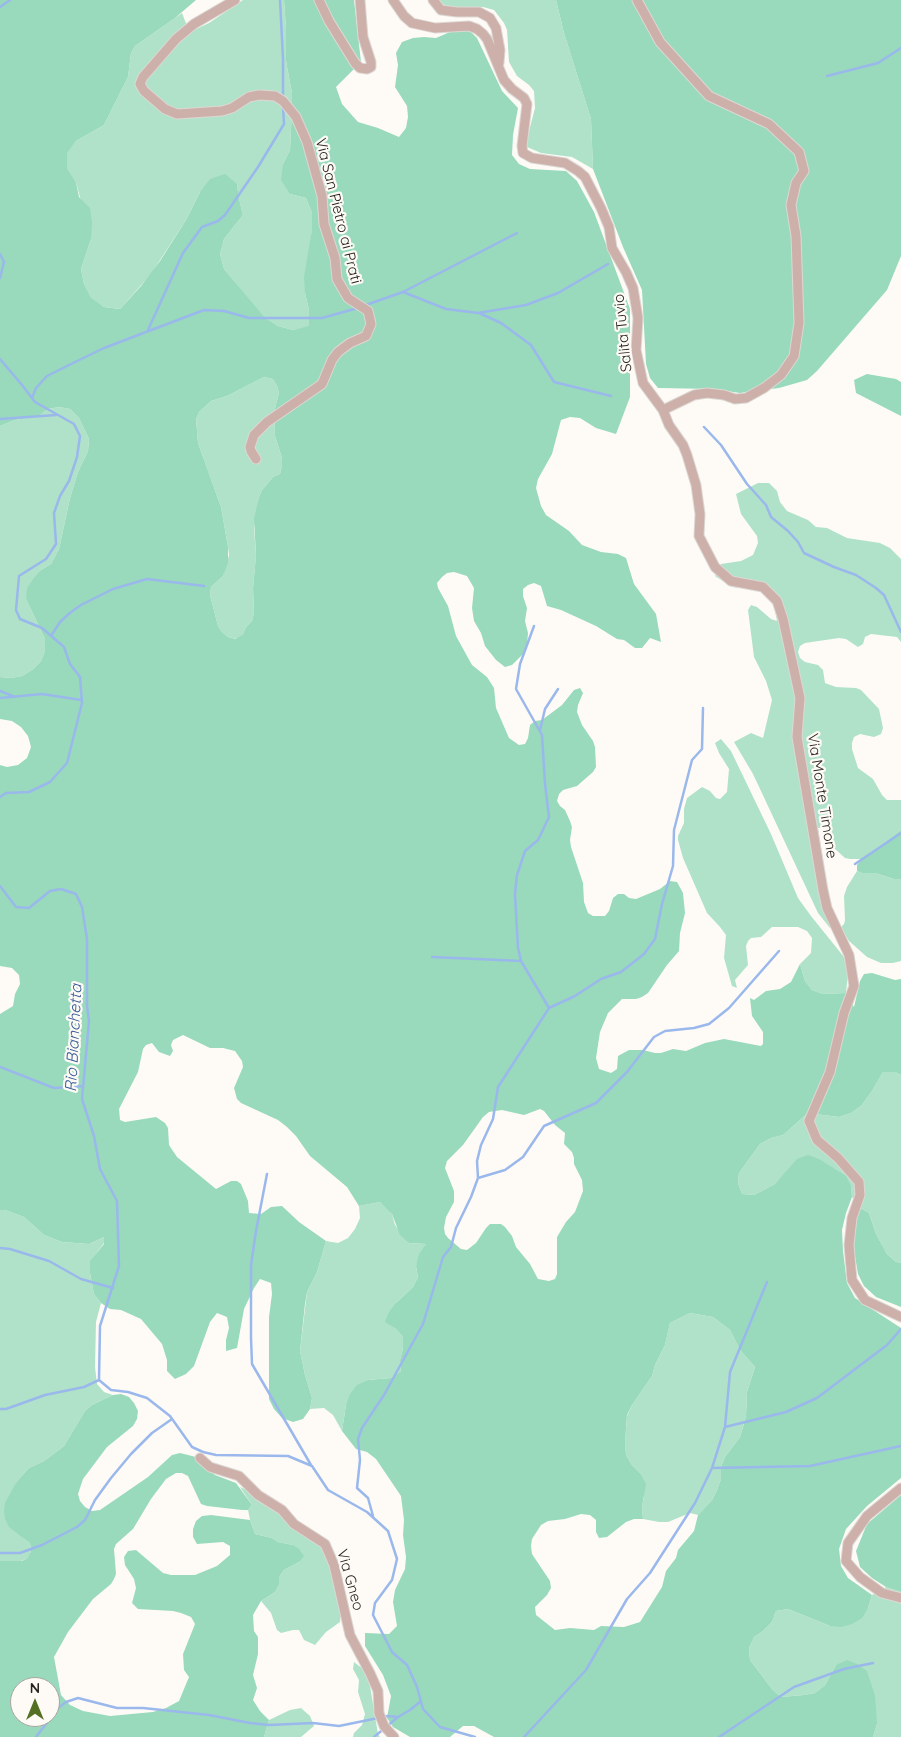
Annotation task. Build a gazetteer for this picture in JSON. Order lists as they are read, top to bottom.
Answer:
{
  "streets": {
    "street": [
      "Via San Pietro ai Prati",
      "Salita Tuvio",
      "Via Monte Timone",
      "Via Gneo"
    ]
  },
  "crossings": [
    ["Salita Tuvio", "Via Monte Timone"]
  ],
  "water": ["Rio Bianchetta"],
  "north": "top"
}
